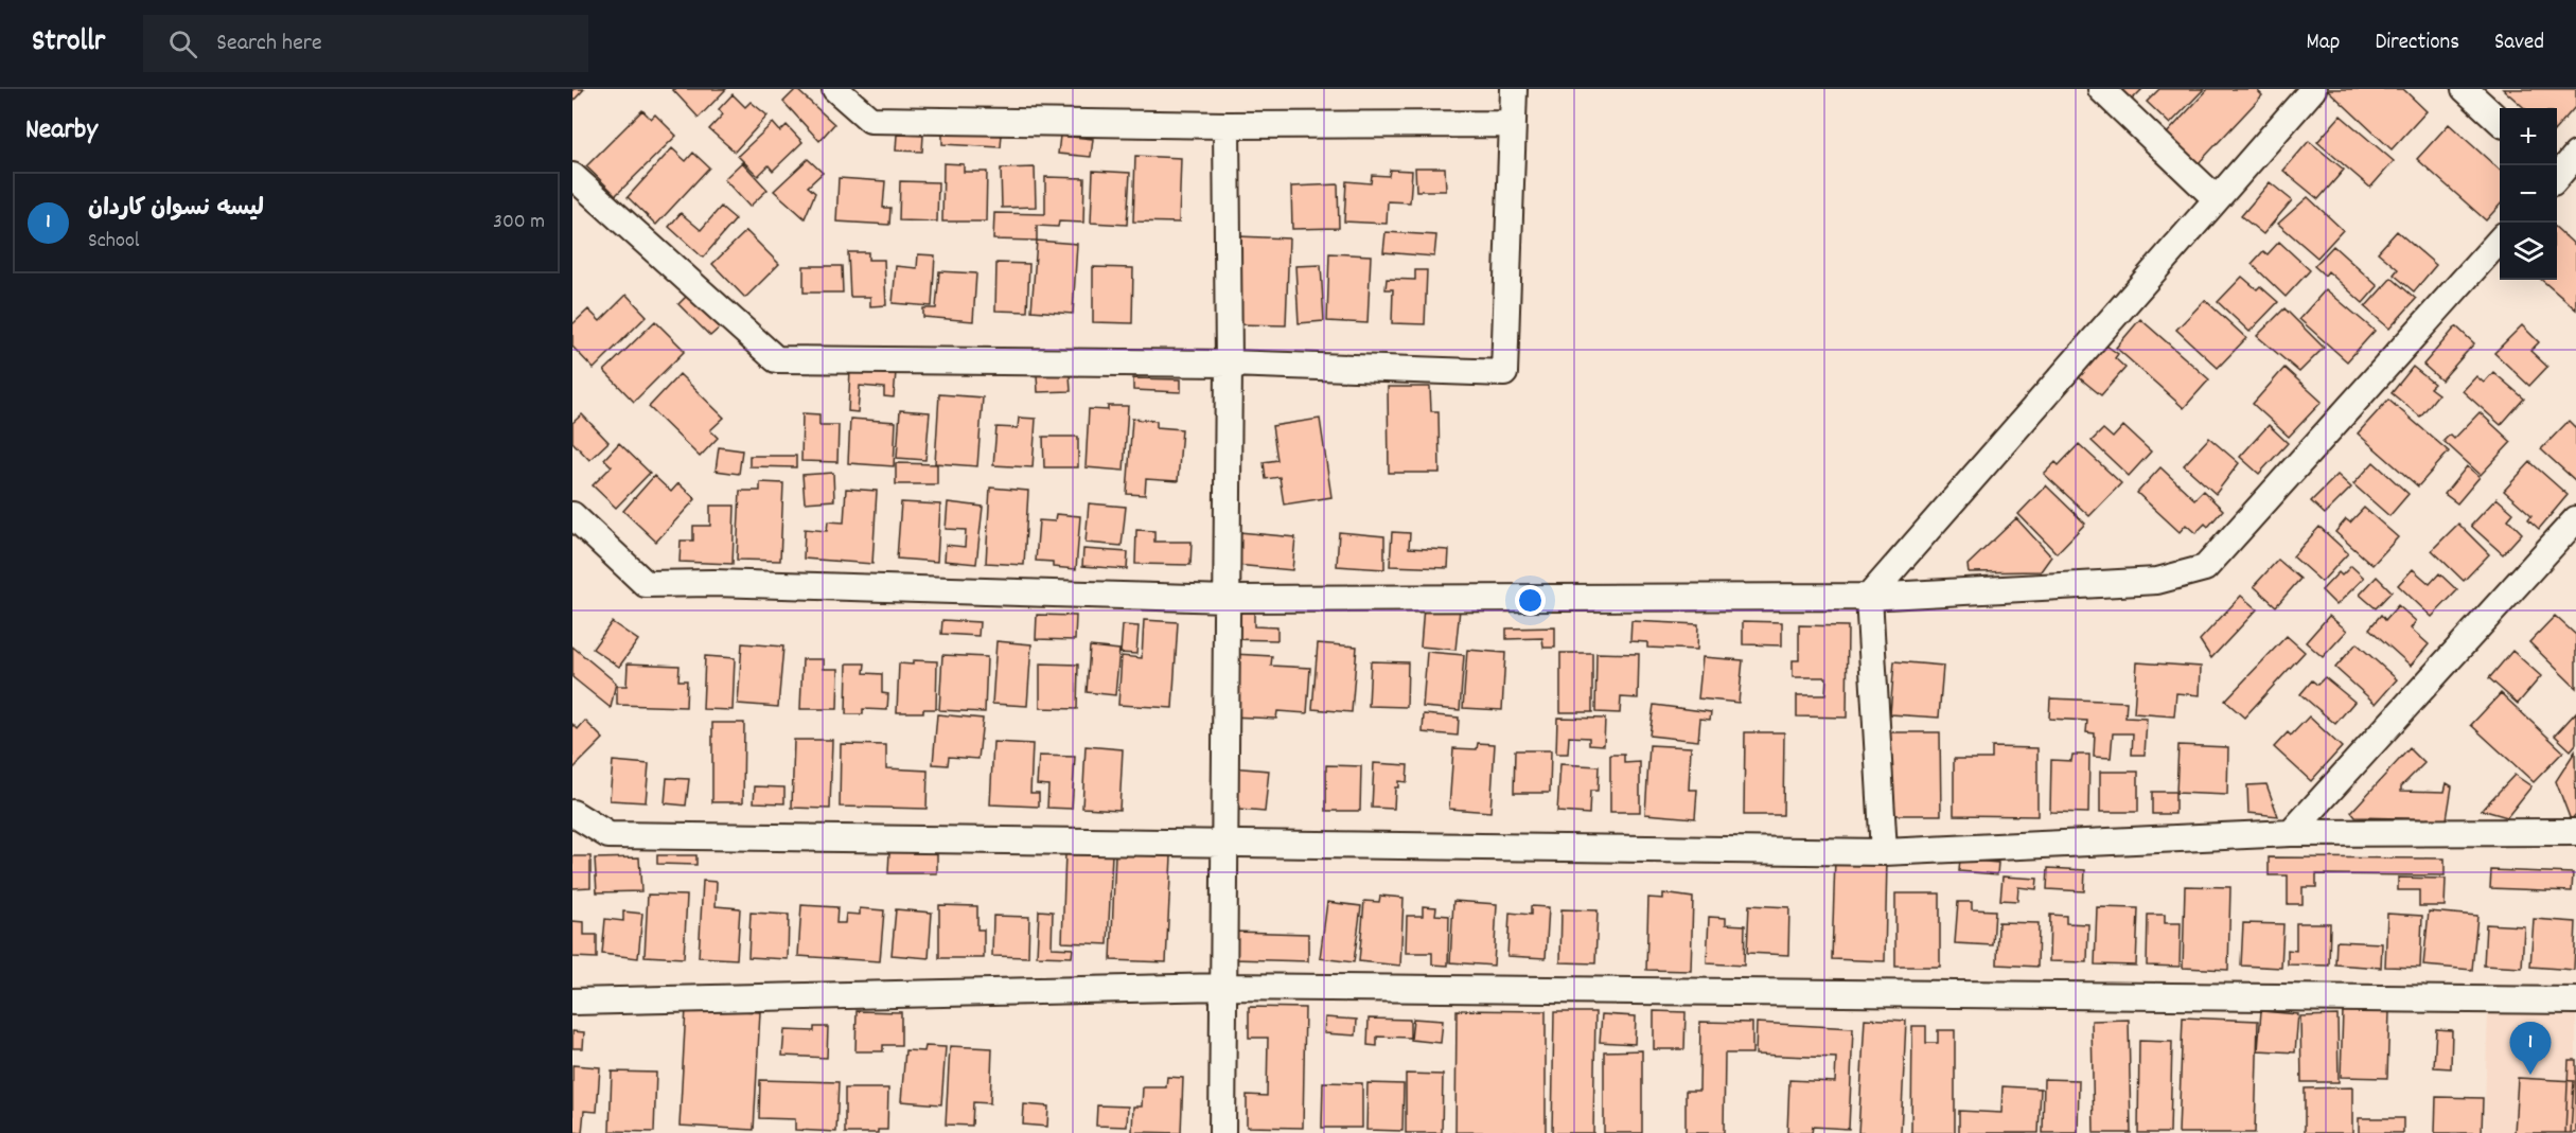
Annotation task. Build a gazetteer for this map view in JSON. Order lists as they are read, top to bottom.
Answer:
{
  "page": {
    "header": "Strollr",
    "search": "Search here",
    "nav": ["Map", "Directions", "Saved"],
    "heading": "Nearby",
    "map_buttons": ["+", "−"],
    "list": [
      {
        "mark": "1",
        "name": "لیسه نسوان کاردان",
        "note": "School",
        "value": "300 m"
      }
    ],
    "pins": "1"
  }
}
